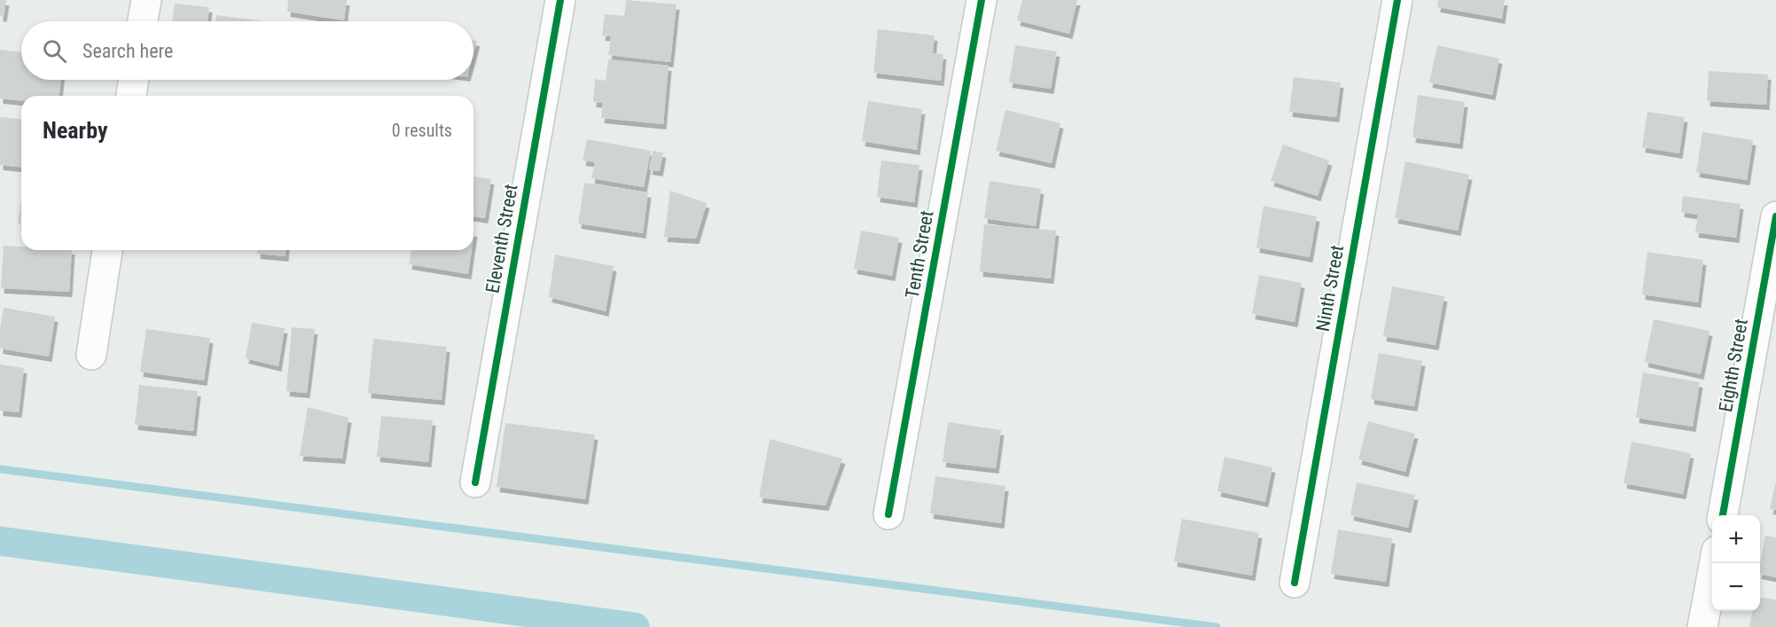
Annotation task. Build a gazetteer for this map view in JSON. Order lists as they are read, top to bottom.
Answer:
{
  "streets": {
    "street": [
      "Eleventh Street",
      "Tenth Street",
      "Ninth Street",
      "Eighth Street"
    ]
  },
  "page": {
    "search": "Search here",
    "heading": ["Nearby", "0 results"],
    "map_buttons": ["+", "−"]
  }
}
